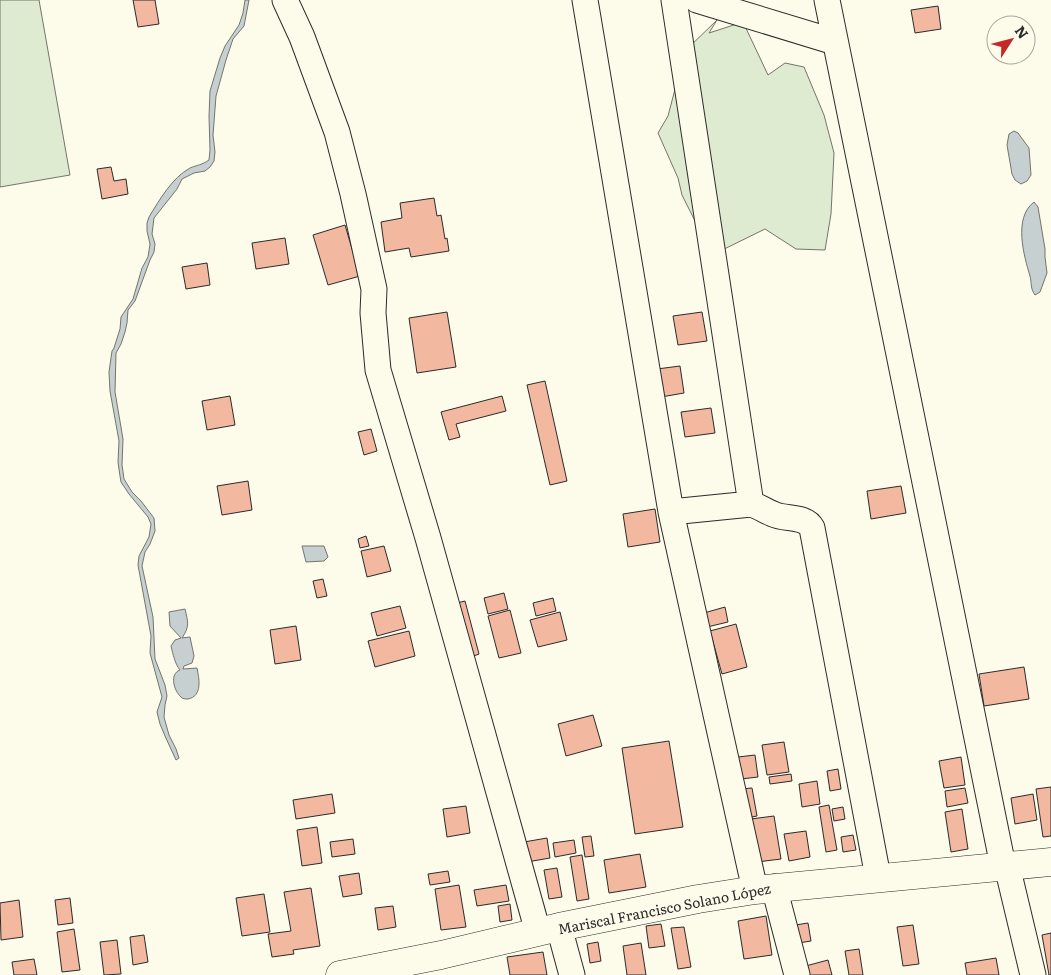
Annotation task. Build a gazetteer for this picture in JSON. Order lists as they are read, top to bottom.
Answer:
{
  "streets": {
    "main road": ["Mariscal Francisco Solano López"]
  },
  "north": "top right"
}
